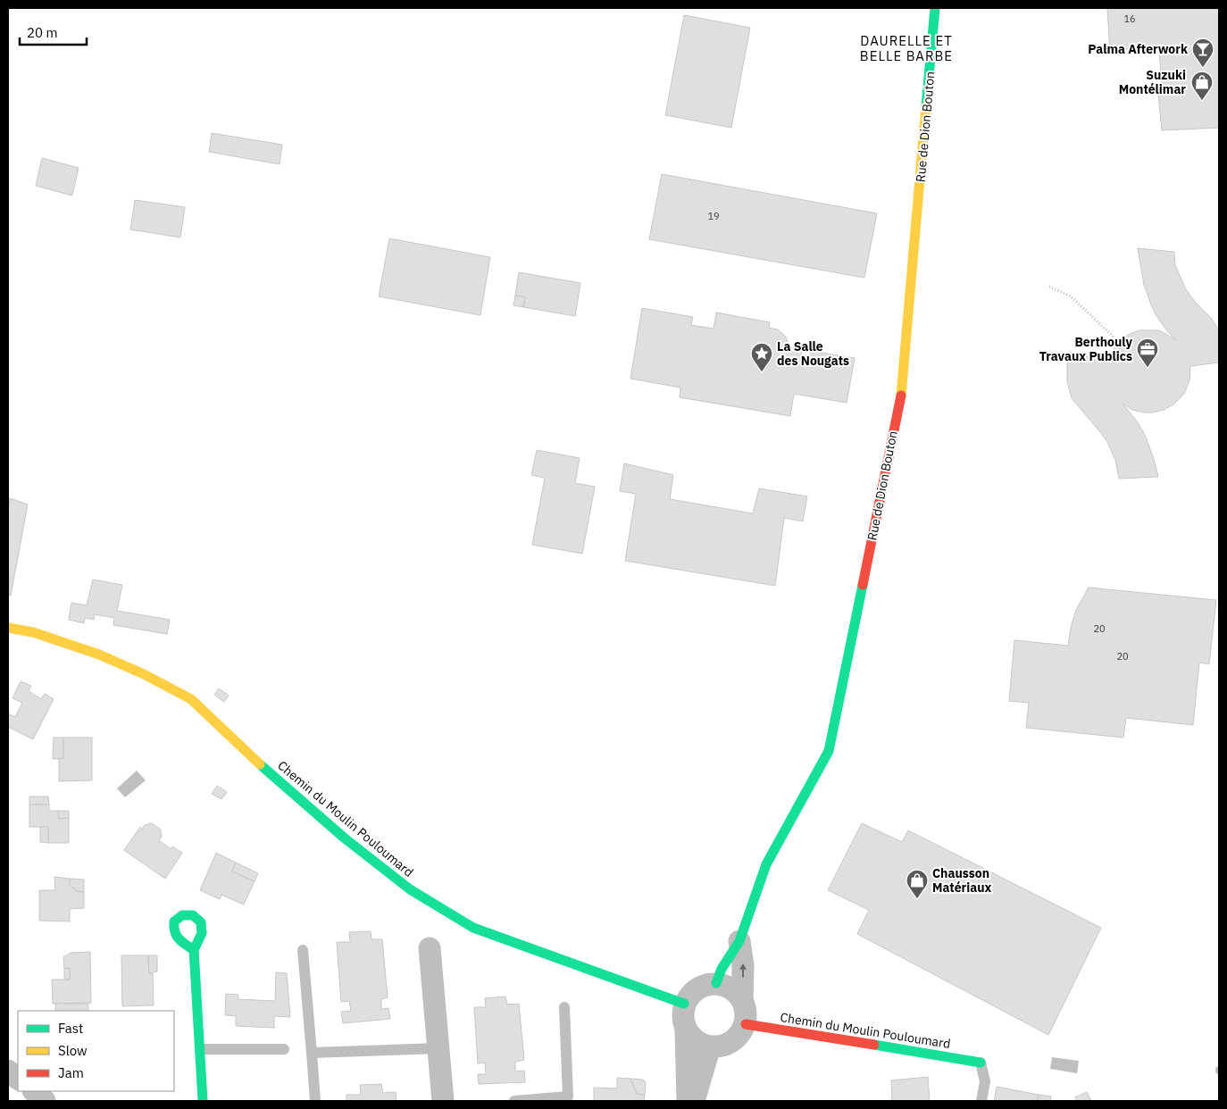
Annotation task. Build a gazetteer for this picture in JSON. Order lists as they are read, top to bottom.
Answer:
{
  "streets": {
    "street": ["Rue de Dion Bouton", "Chemin du Moulin Pouloumard"]
  },
  "crossings": [
    ["Rue de Dion Bouton", "Chemin du Moulin Pouloumard"]
  ],
  "districts": ["DAURELLE ET BELLE BARBE"],
  "places": {
    "bar": ["Palma Afterwork"],
    "shop": ["Suzuki Montélimar", "Chausson Matériaux"],
    "office": ["Berthouly Travaux Publics"],
    "place": ["La Salle des Nougats"]
  },
  "house_numbers": [
    "16",
    "19",
    "20",
    "20"
  ],
  "legend": ["Fast", "Slow", "Jam"],
  "scale_bar": "20 m"
}
